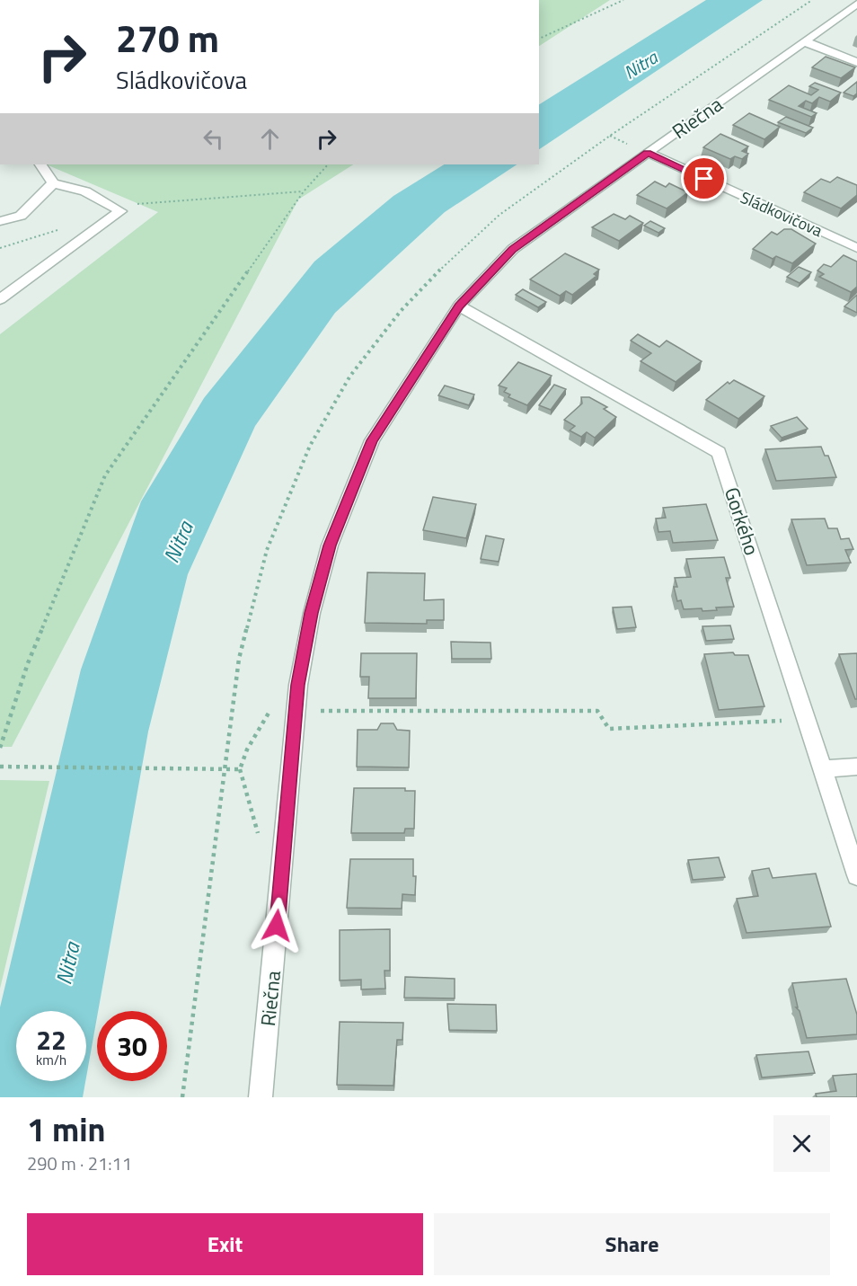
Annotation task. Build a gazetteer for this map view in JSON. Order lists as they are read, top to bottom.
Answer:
{
  "streets": {
    "street": ["Riečna", "Sládkovičova", "Gorkého"]
  },
  "crossings": [
    ["Riečna", "Sládkovičova"],
    ["Riečna", "Gorkého"]
  ],
  "water": ["Nitra"],
  "page": {
    "turn": ["270 m", "Sládkovičova"],
    "speed": "22 km/h",
    "limit": "30",
    "heading": ["1 min", "290 m · 21:11"],
    "buttons": ["Exit", "Share"]
  }
}
